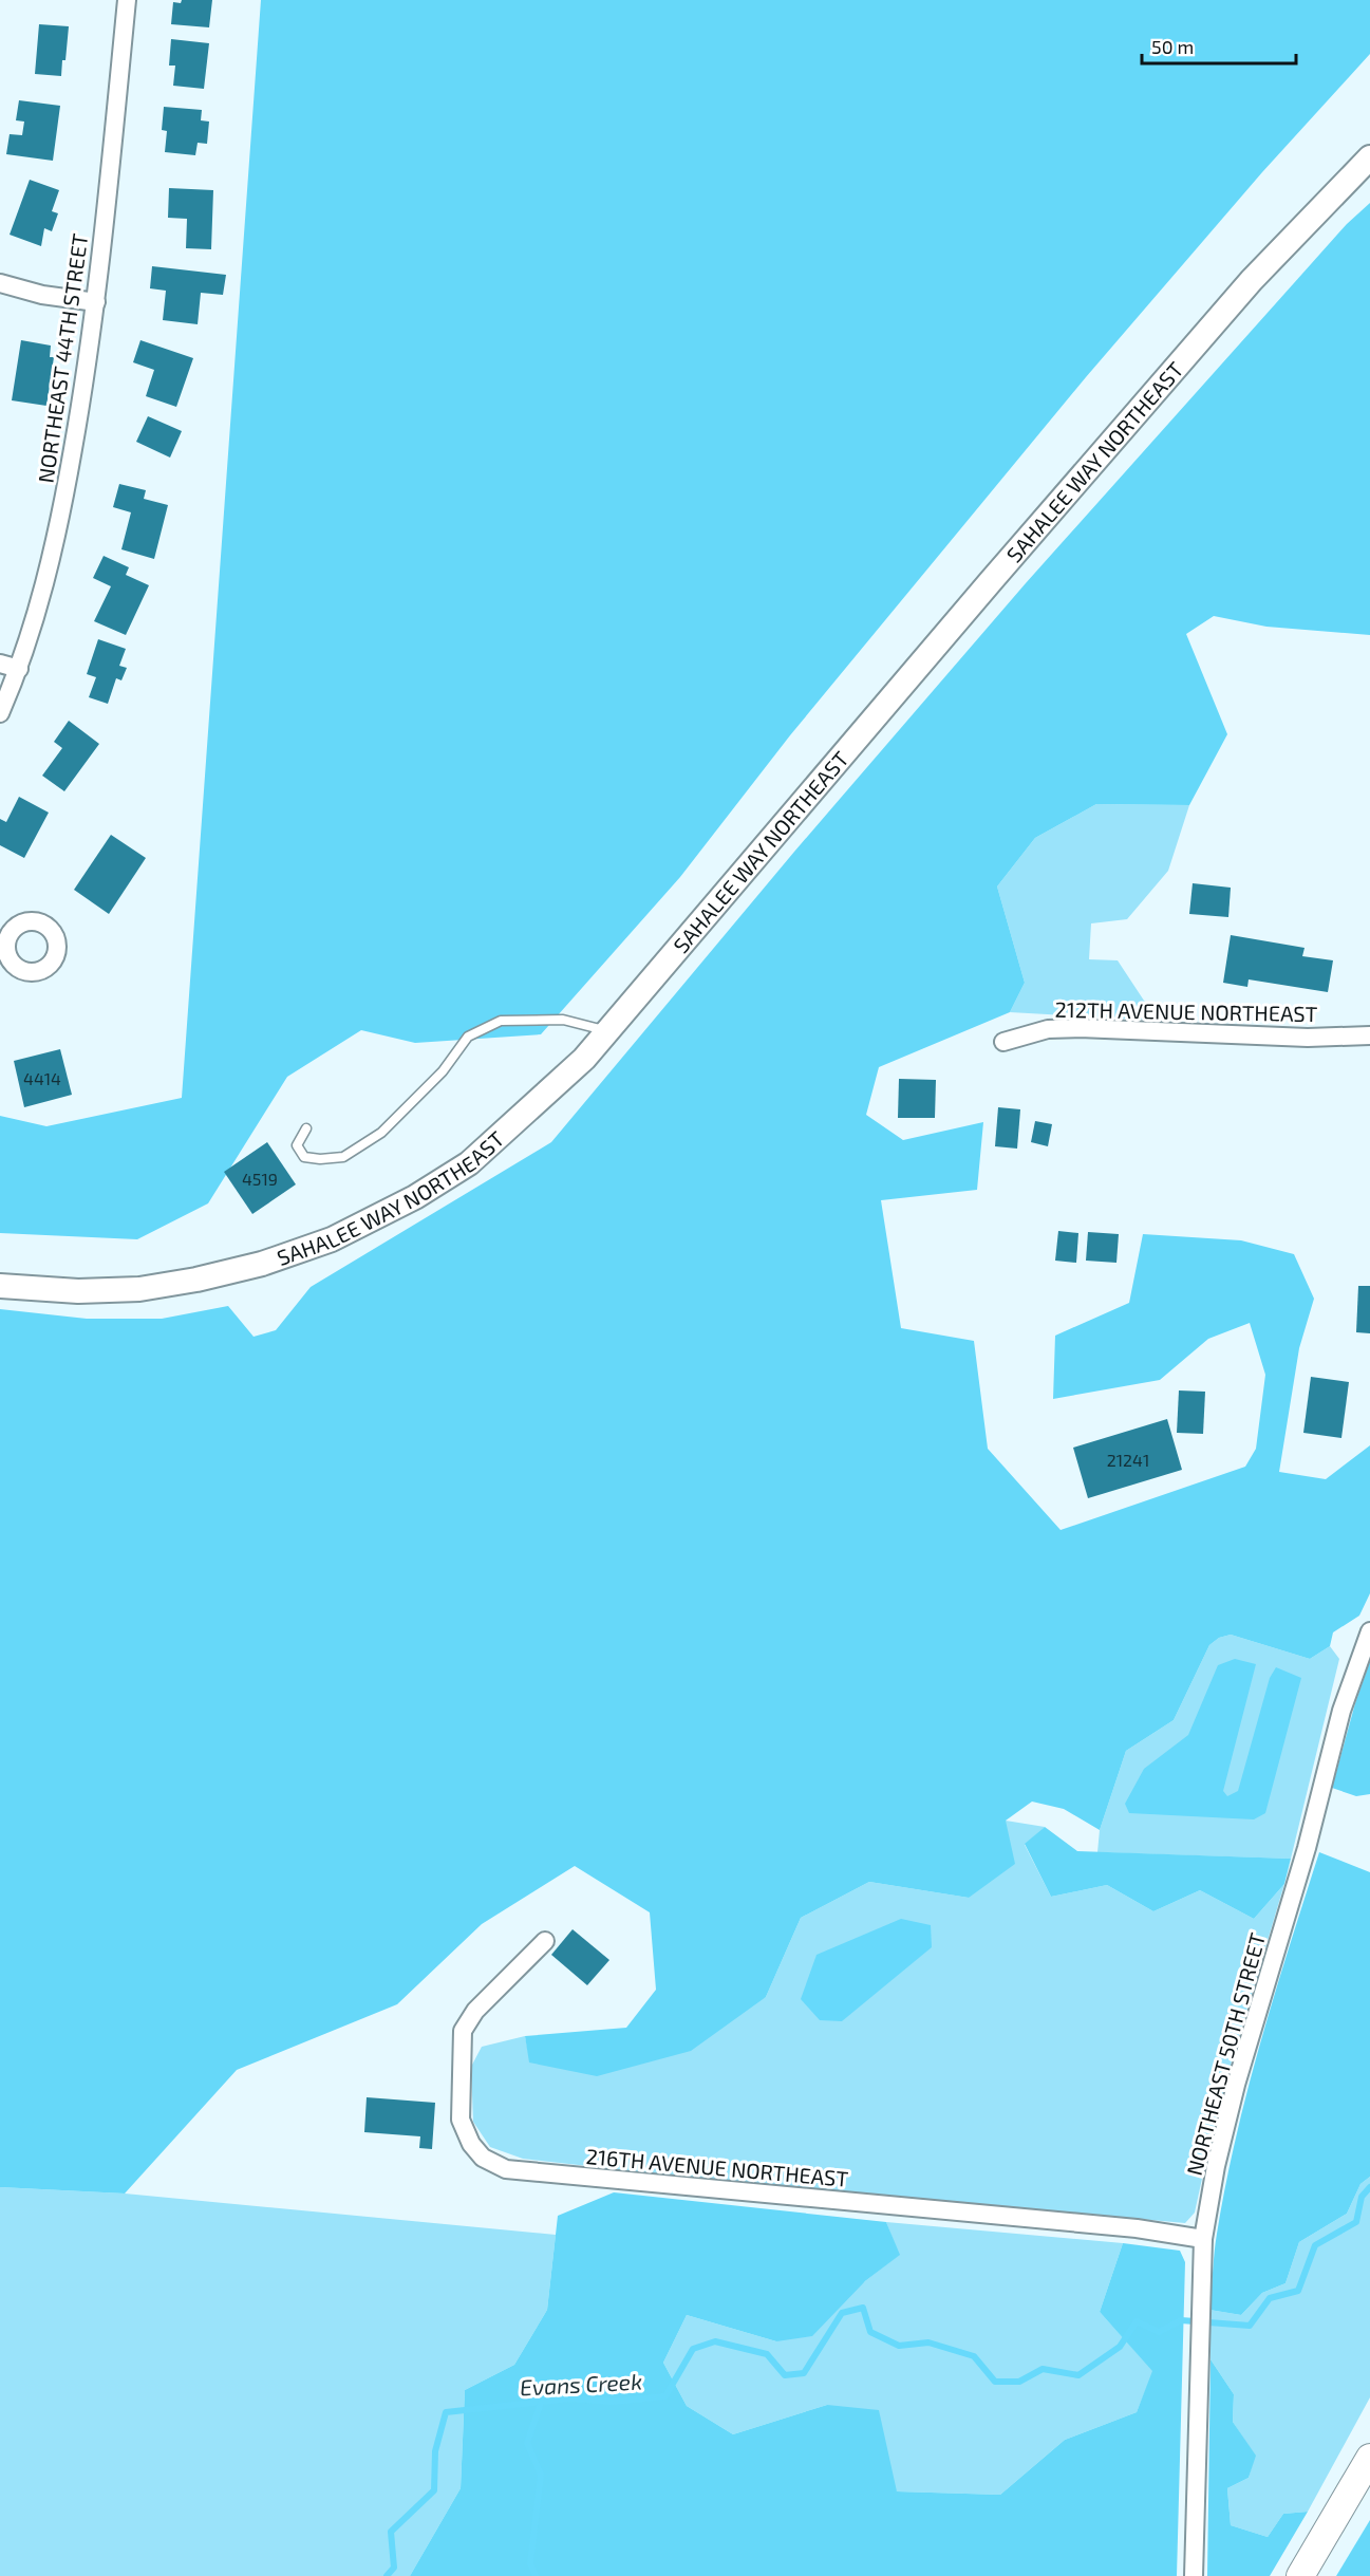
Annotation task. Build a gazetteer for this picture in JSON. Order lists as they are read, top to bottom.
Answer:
{
  "streets": {
    "main road": ["SAHALEE WAY NORTHEAST"],
    "street": [
      "NORTHEAST 44TH STREET",
      "212TH AVENUE NORTHEAST",
      "NORTHEAST 50TH STREET",
      "216TH AVENUE NORTHEAST"
    ]
  },
  "crossings": [
    ["NORTHEAST 50TH STREET", "216TH AVENUE NORTHEAST"]
  ],
  "water": ["Evans Creek"],
  "house_numbers": ["4414", "4519", "21241"],
  "scale_bar": "50 m"
}
